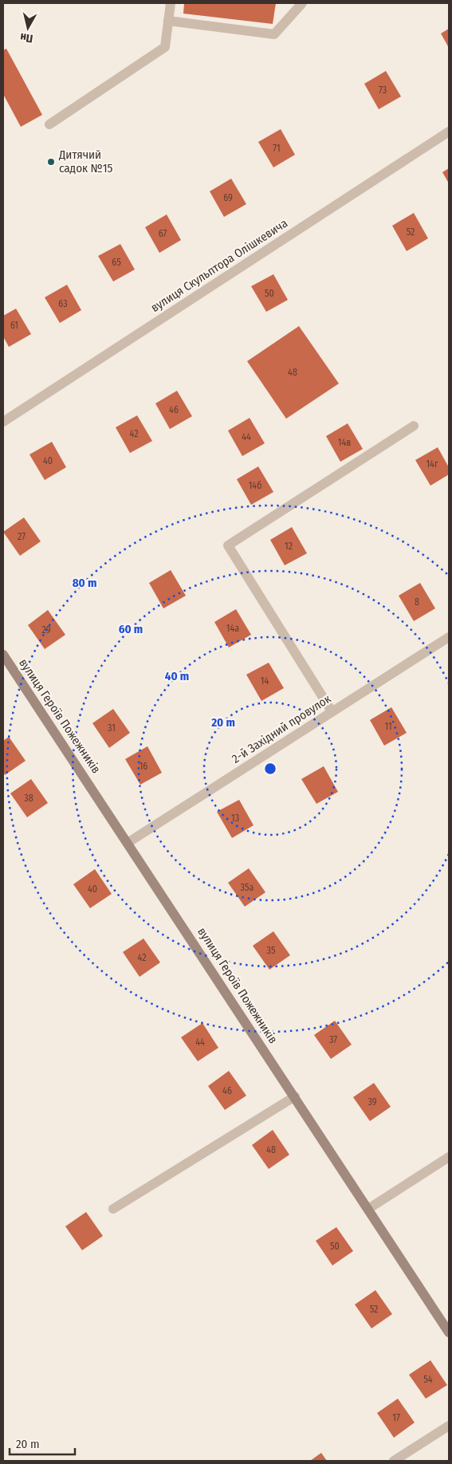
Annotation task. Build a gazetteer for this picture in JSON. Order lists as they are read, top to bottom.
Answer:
{
  "streets": {
    "street": ["вулиця Скульптора Олішкевича", "вулиця Героїв Пожежників", "2-й Західний провулок"]
  },
  "crossings": [
    ["вулиця Героїв Пожежників", "2-й Західний провулок"]
  ],
  "places": ["Дитячий садок №15"],
  "house_numbers": [
    "73",
    "71",
    "69",
    "52",
    "67",
    "65",
    "50",
    "63",
    "61",
    "48",
    "46",
    "42",
    "44",
    "14в",
    "40",
    "14г",
    "14б",
    "27",
    "12",
    "8",
    "14а",
    "29",
    "14",
    "11",
    "31",
    "16",
    "38",
    "13",
    "35а",
    "40",
    "35",
    "42",
    "37",
    "44",
    "46",
    "39",
    "48",
    "50",
    "52",
    "54",
    "17"
  ],
  "scale_bar": "20 m",
  "north": "bottom",
  "rings": [
    "80 m",
    "60 m",
    "40 m",
    "20 m"
  ]
}
